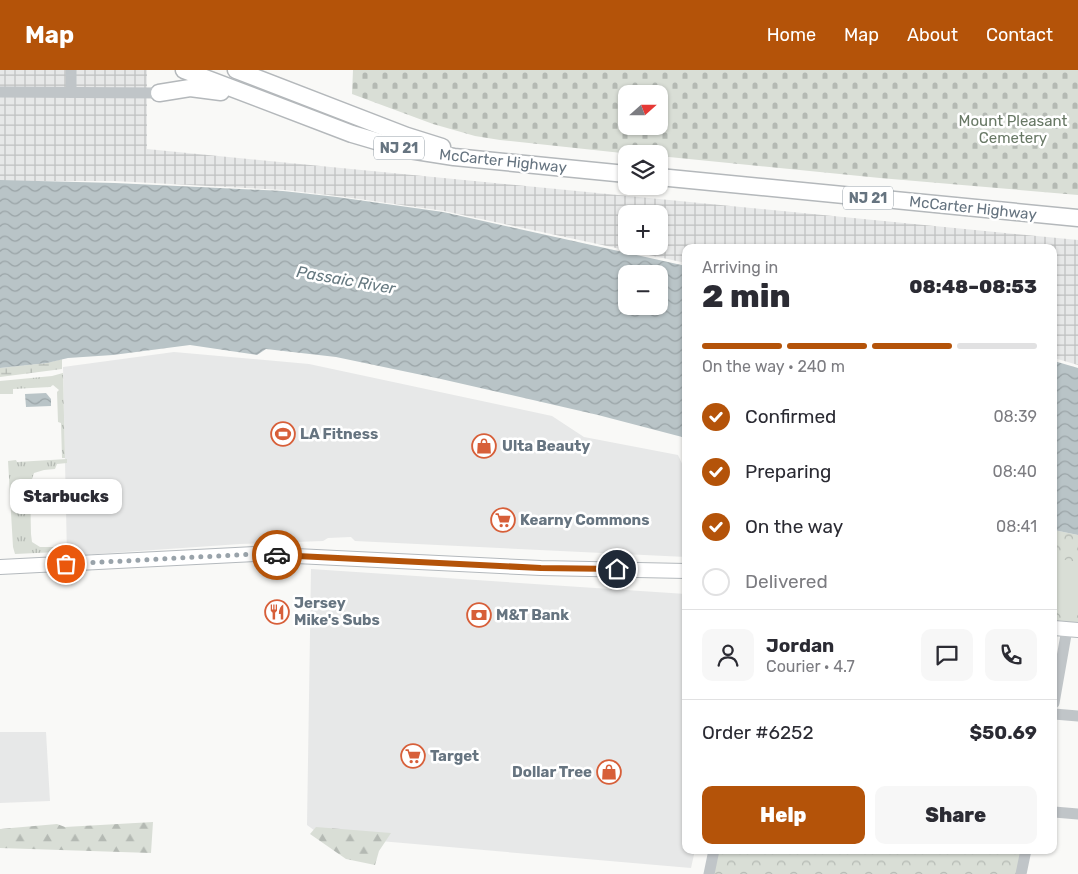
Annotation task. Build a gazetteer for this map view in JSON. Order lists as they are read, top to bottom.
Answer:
{
  "streets": {
    "highway": ["NJ 21", "McCarter Highway"]
  },
  "water": ["Passaic River"],
  "parks": ["Mount Pleasant Cemetery"],
  "places": {
    "sports": ["LA Fitness"],
    "shop": ["Ulta Beauty", "Dollar Tree"],
    "supermarket": ["Kearny Commons", "Target"],
    "other": ["Starbucks"],
    "restaurant": ["Jersey Mike's Subs"],
    "bank": ["M&T Bank"]
  },
  "north": "right",
  "page": {
    "header": "Map",
    "nav": [
      "Home",
      "Map",
      "About",
      "Contact"
    ],
    "map_buttons": ["+", "−"],
    "heading": ["2 min", "Arriving in", "08:48–08:53"],
    "panel": [
      "Jordan",
      "Courier · 4.7",
      "Order #6252",
      "$50.69"
    ],
    "bar": "On the way · 240 m",
    "list": [
      ["Confirmed", "08:39"],
      ["Preparing", "08:40"],
      ["On the way", "08:41"],
      "Delivered"
    ],
    "bubble": "Starbucks",
    "buttons": ["Help", "Share"]
  }
}
